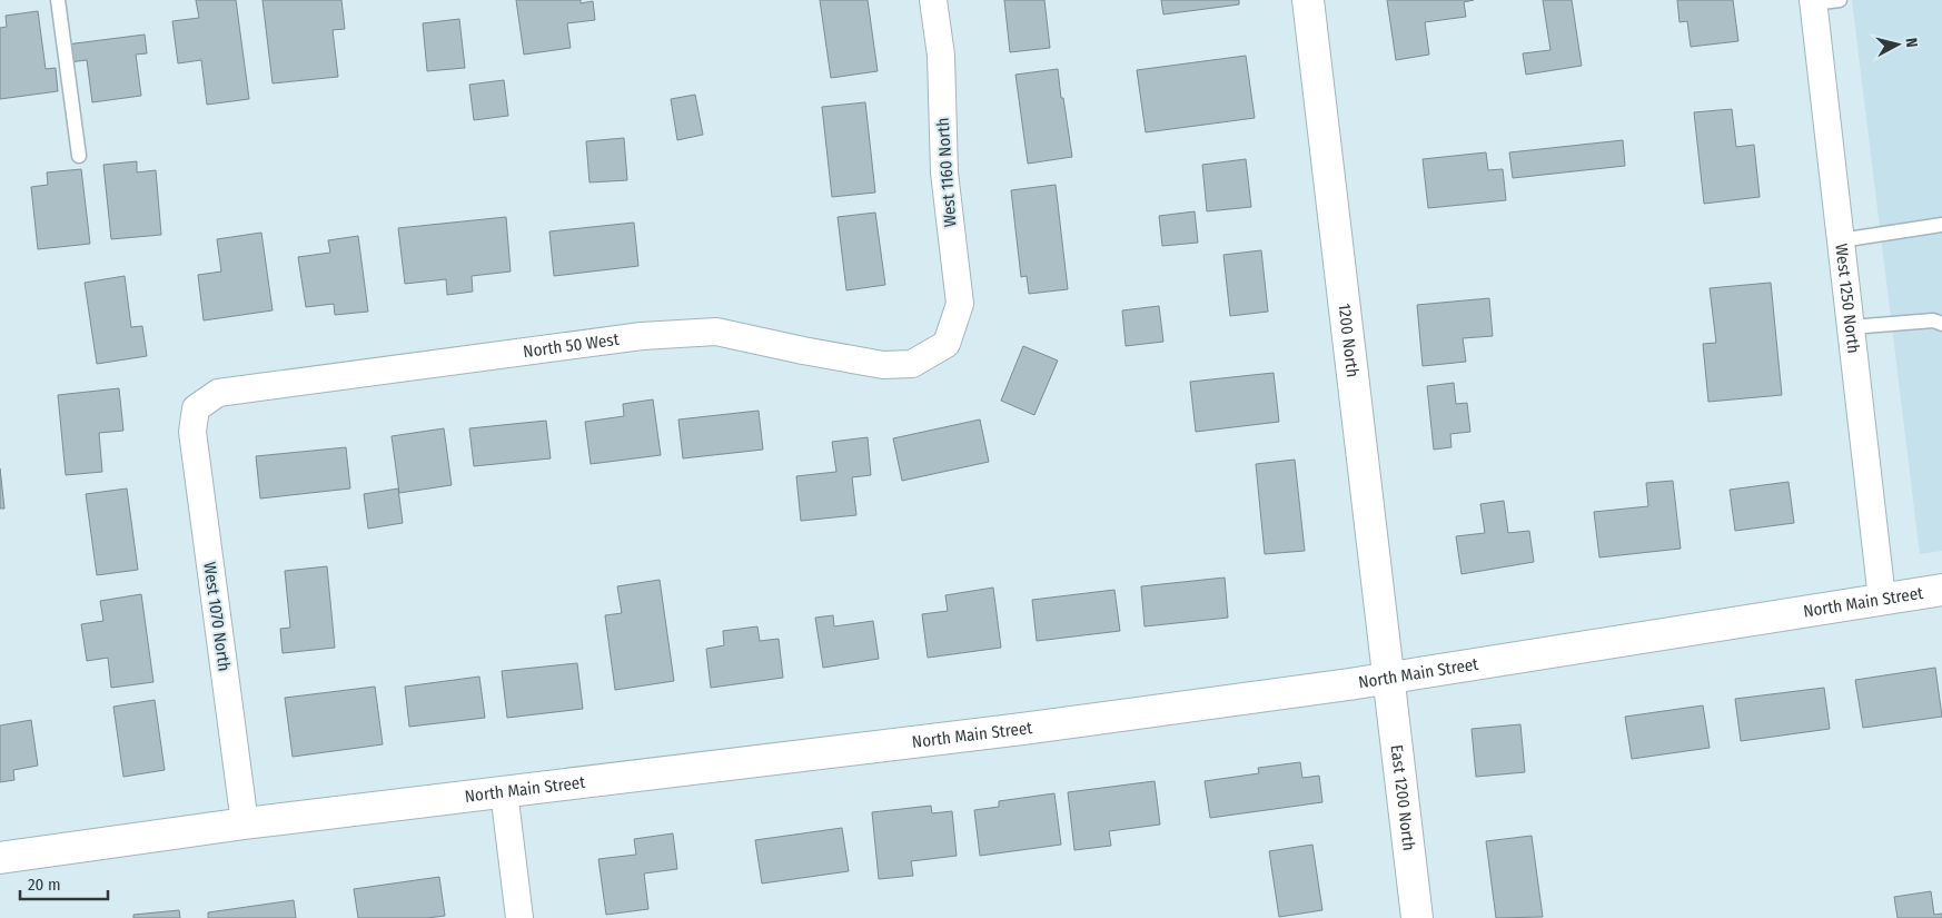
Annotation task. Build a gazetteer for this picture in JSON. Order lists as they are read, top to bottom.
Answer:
{
  "streets": {
    "street": [
      "West 1160 North",
      "West 1250 North",
      "1200 North",
      "North 50 West",
      "North Main Street",
      "West 1070 North",
      "East 1200 North"
    ]
  },
  "crossings": [
    ["West 1160 North", "North 50 West"],
    ["West 1250 North", "North Main Street"],
    ["1200 North", "North Main Street"],
    ["1200 North", "East 1200 North"],
    ["North 50 West", "West 1070 North"],
    ["North Main Street", "West 1070 North"],
    ["North Main Street", "East 1200 North"]
  ],
  "scale_bar": "20 m",
  "north": "right"
}
